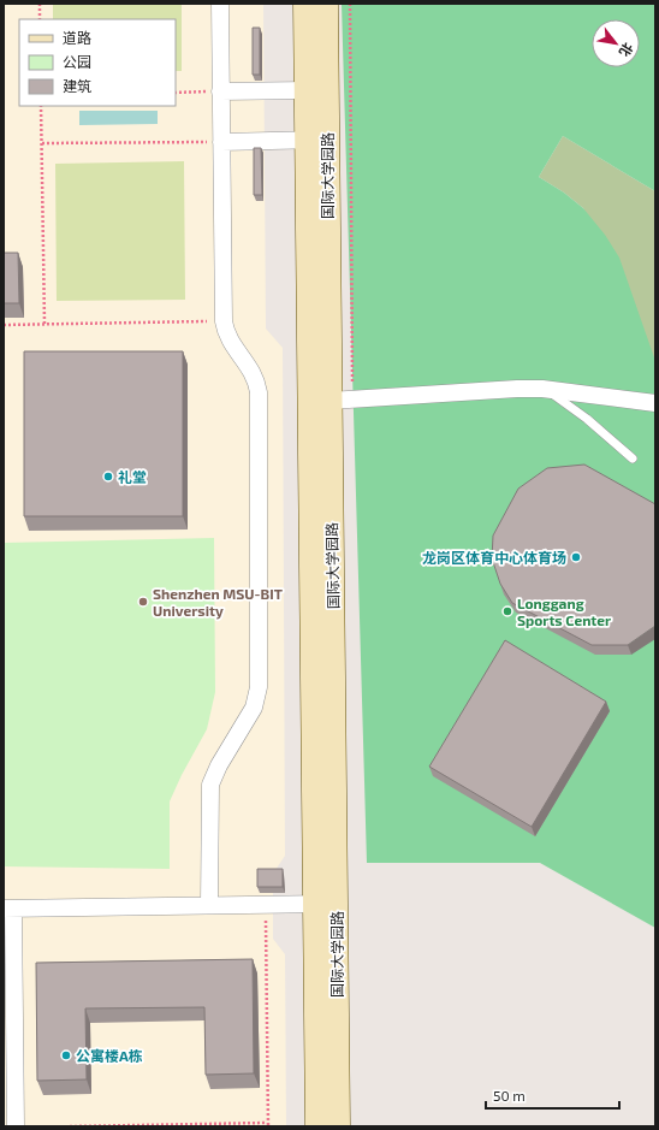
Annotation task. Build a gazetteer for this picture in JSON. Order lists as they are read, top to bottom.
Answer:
{
  "streets": {
    "street": ["国际大学园路"]
  },
  "places": [
    "礼堂",
    "龙岗区体育中心体育场",
    "Shenzhen MSU-BIT University",
    "Longgang Sports Center",
    "公寓楼A栋"
  ],
  "legend": ["道路", "公园", "建筑"],
  "scale_bar": "50 m",
  "north": "bottom right"
}
